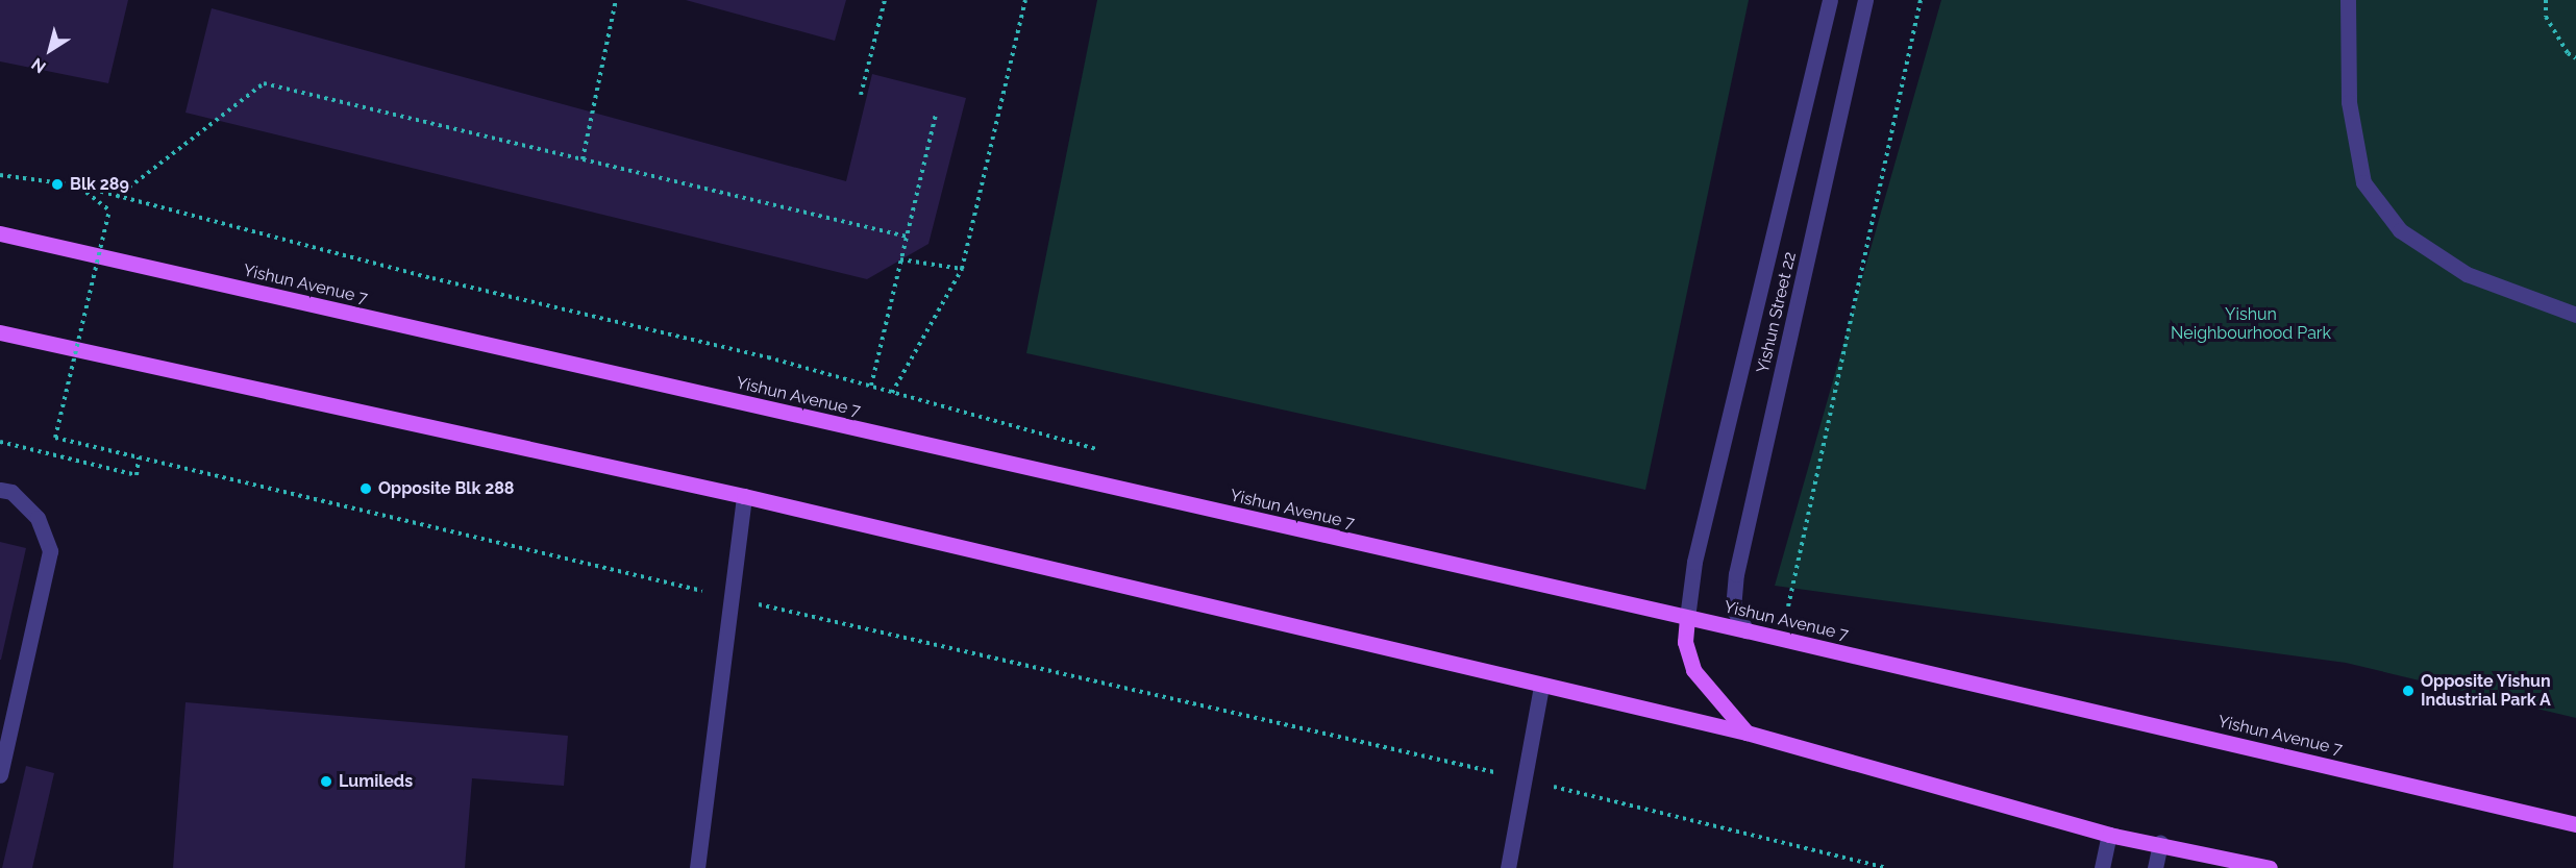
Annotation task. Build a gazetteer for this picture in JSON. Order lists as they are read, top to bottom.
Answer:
{
  "streets": {
    "main road": ["Yishun Avenue 7"],
    "street": ["Yishun Street 22"]
  },
  "crossings": [
    ["Yishun Avenue 7", "Yishun Street 22"]
  ],
  "parks": ["Yishun Neighbourhood Park"],
  "places": [
    "Blk 289",
    "Opposite Blk 288",
    "Opposite Yishun Industrial Park A",
    "Lumileds"
  ],
  "north": "bottom left"
}
